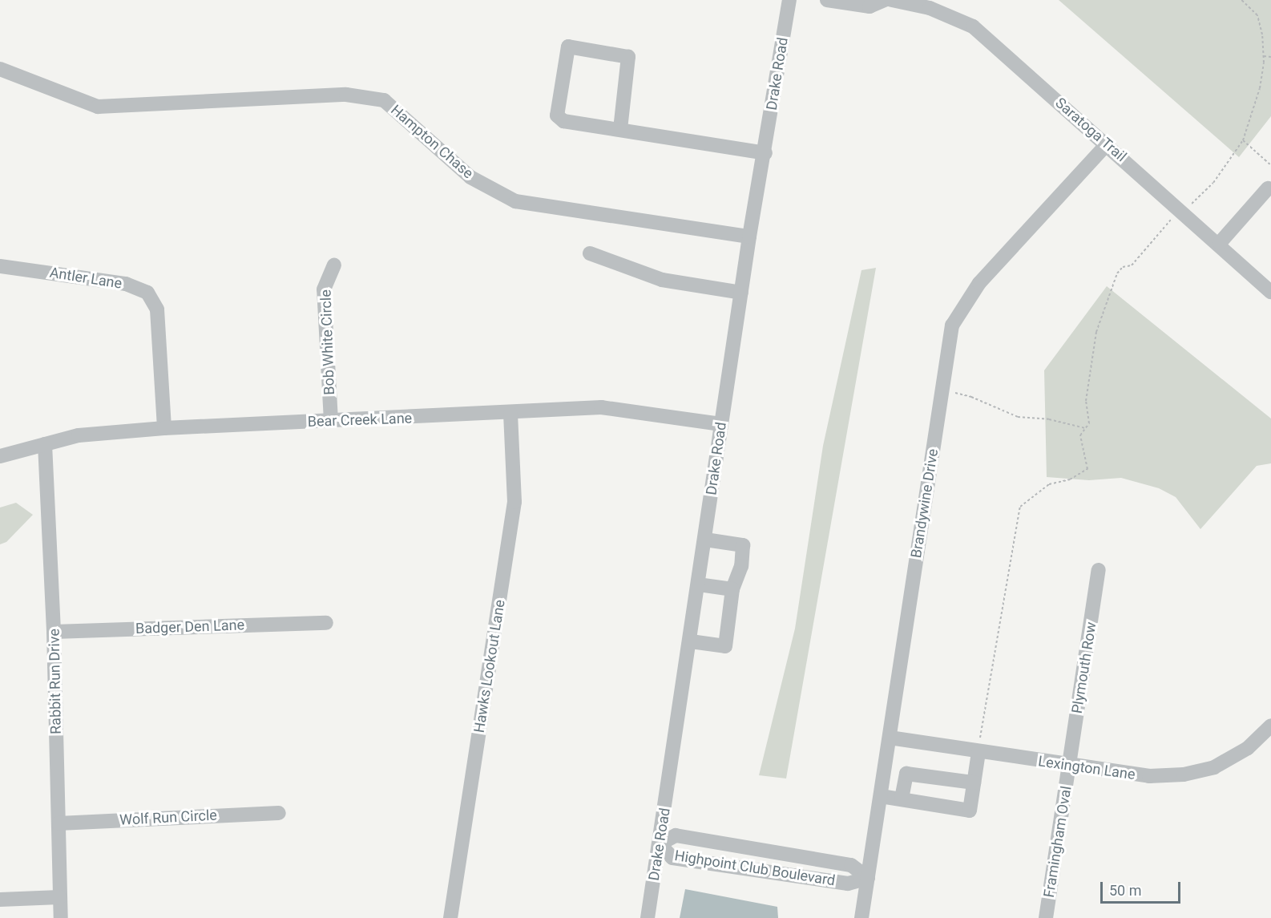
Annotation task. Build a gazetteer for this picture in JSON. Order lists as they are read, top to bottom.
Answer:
{
  "streets": {
    "street": [
      "Drake Road",
      "Saratoga Trail",
      "Hampton Chase",
      "Antler Lane",
      "Bob White Circle",
      "Bear Creek Lane",
      "Brandywine Drive",
      "Badger Den Lane",
      "Hawks Lookout Lane",
      "Plymouth Row",
      "Rabbit Run Drive",
      "Lexington Lane",
      "Wolf Run Circle",
      "Framingham Oval",
      "Highpoint Club Boulevard"
    ]
  },
  "crossings": [
    ["Drake Road", "Hampton Chase"],
    ["Drake Road", "Bear Creek Lane"],
    ["Drake Road", "Highpoint Club Boulevard"],
    ["Saratoga Trail", "Brandywine Drive"],
    ["Antler Lane", "Bear Creek Lane"],
    ["Bob White Circle", "Bear Creek Lane"],
    ["Bear Creek Lane", "Hawks Lookout Lane"],
    ["Bear Creek Lane", "Rabbit Run Drive"],
    ["Brandywine Drive", "Lexington Lane"],
    ["Brandywine Drive", "Highpoint Club Boulevard"],
    ["Badger Den Lane", "Rabbit Run Drive"],
    ["Plymouth Row", "Lexington Lane"],
    ["Plymouth Row", "Framingham Oval"],
    ["Rabbit Run Drive", "Wolf Run Circle"],
    ["Lexington Lane", "Framingham Oval"]
  ],
  "scale_bar": "50 m"
}
